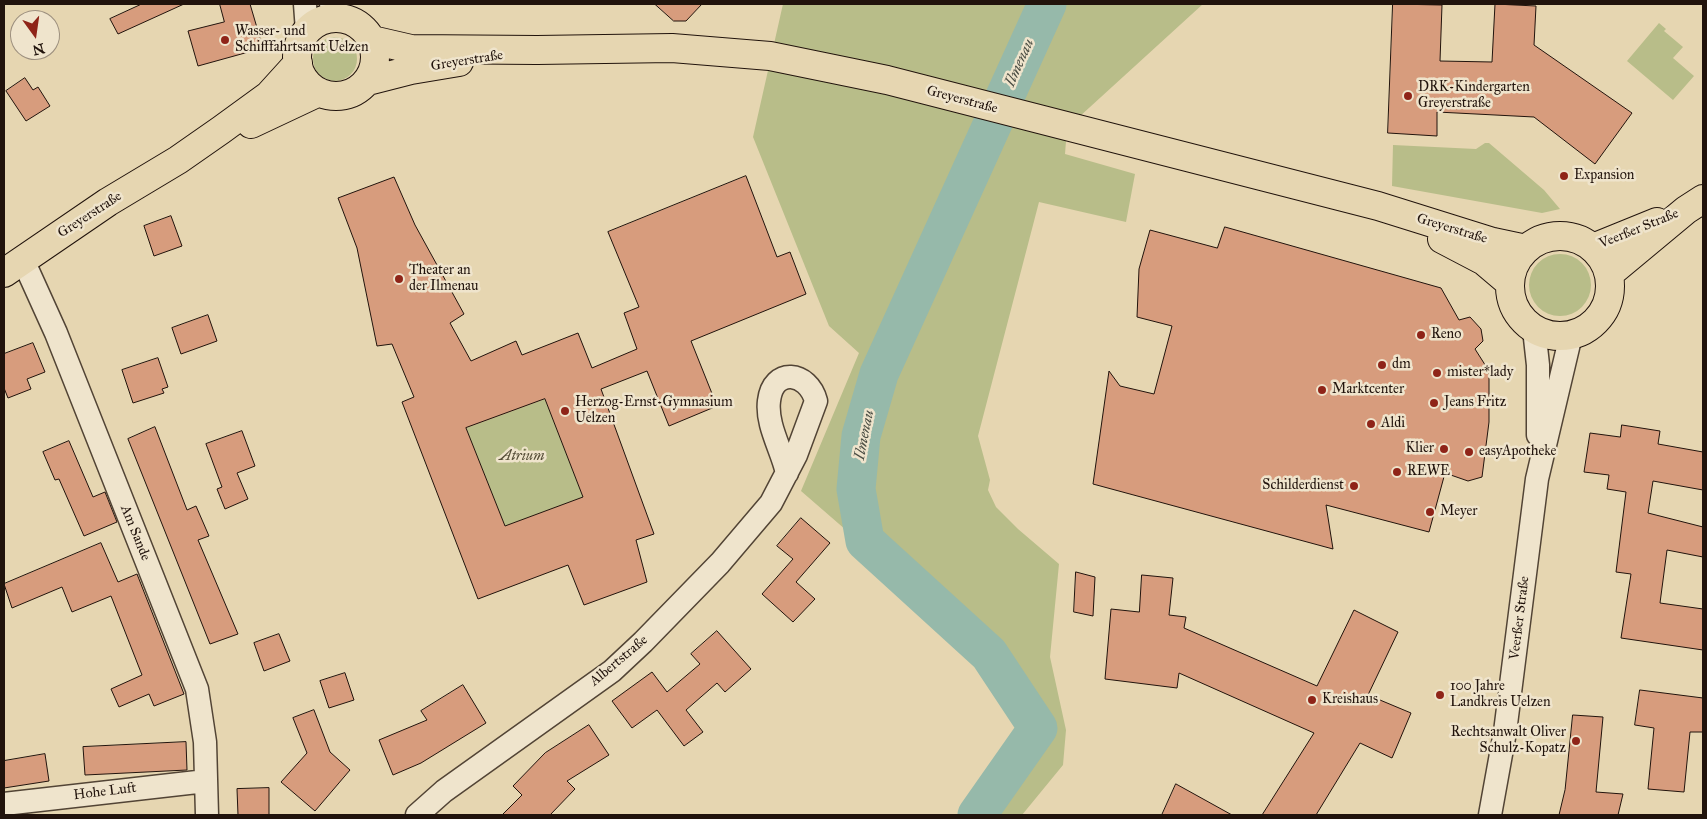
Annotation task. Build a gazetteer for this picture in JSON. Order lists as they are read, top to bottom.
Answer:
{
  "streets": {
    "main road": ["Greyerstraße", "Veerßer Straße"],
    "street": ["Am Sande", "Albertstraße", "Hohe Luft"]
  },
  "crossings": [
    ["Greyerstraße", "Veerßer Straße"],
    ["Greyerstraße", "Am Sande"],
    ["Am Sande", "Hohe Luft"]
  ],
  "water": ["Ilmenau"],
  "parks": ["Atrium"],
  "places": [
    "Wasser- und Schifffahrtsamt Uelzen",
    "DRK-Kindergarten Greyerstraße",
    "Expansion",
    "Theater an der Ilmenau",
    "Reno",
    "dm",
    "mister*lady",
    "Marktcenter",
    "Jeans Fritz",
    "Herzog-Ernst-Gymnasium Uelzen",
    "Aldi",
    "Klier",
    "easyApotheke",
    "REWE",
    "Schilderdienst",
    "Meyer",
    "100 Jahre Landkreis Uelzen",
    "Kreishaus",
    "Rechtsanwalt Oliver Schulz-Kopatz"
  ],
  "north": "bottom"
}
